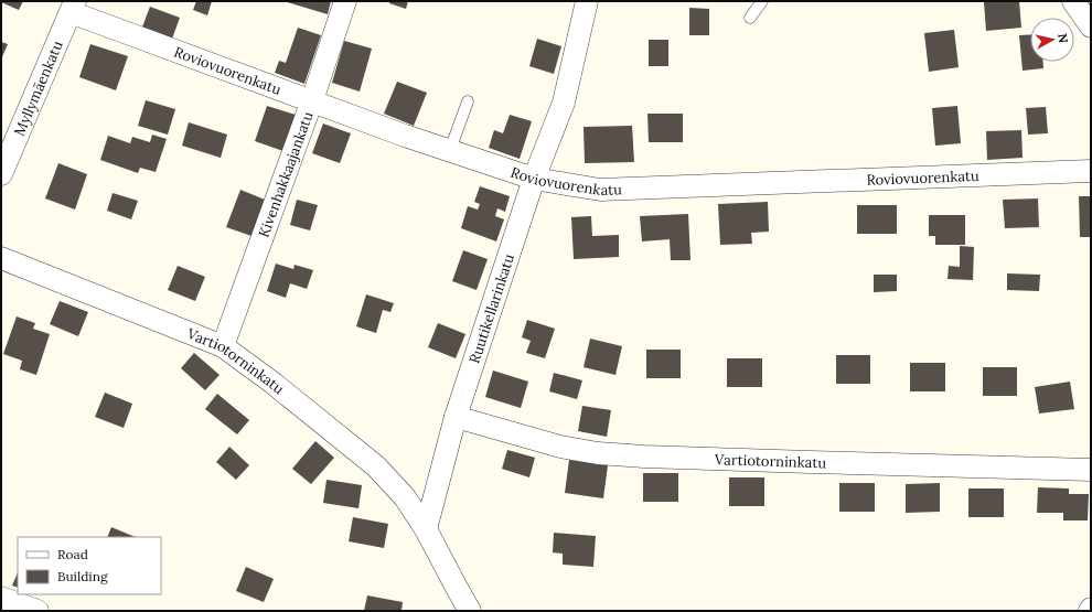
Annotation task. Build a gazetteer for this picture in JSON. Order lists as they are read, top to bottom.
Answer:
{
  "streets": {
    "street": [
      "Roviovuorenkatu",
      "Myllymäenkatu",
      "Kivenhakkaajankatu",
      "Ruutikellarinkatu",
      "Vartiotorninkatu"
    ]
  },
  "crossings": [
    ["Roviovuorenkatu", "Myllymäenkatu"],
    ["Roviovuorenkatu", "Kivenhakkaajankatu"],
    ["Roviovuorenkatu", "Ruutikellarinkatu"],
    ["Kivenhakkaajankatu", "Vartiotorninkatu"],
    ["Ruutikellarinkatu", "Vartiotorninkatu"]
  ],
  "legend": ["Road", "Building"],
  "north": "right"
}
